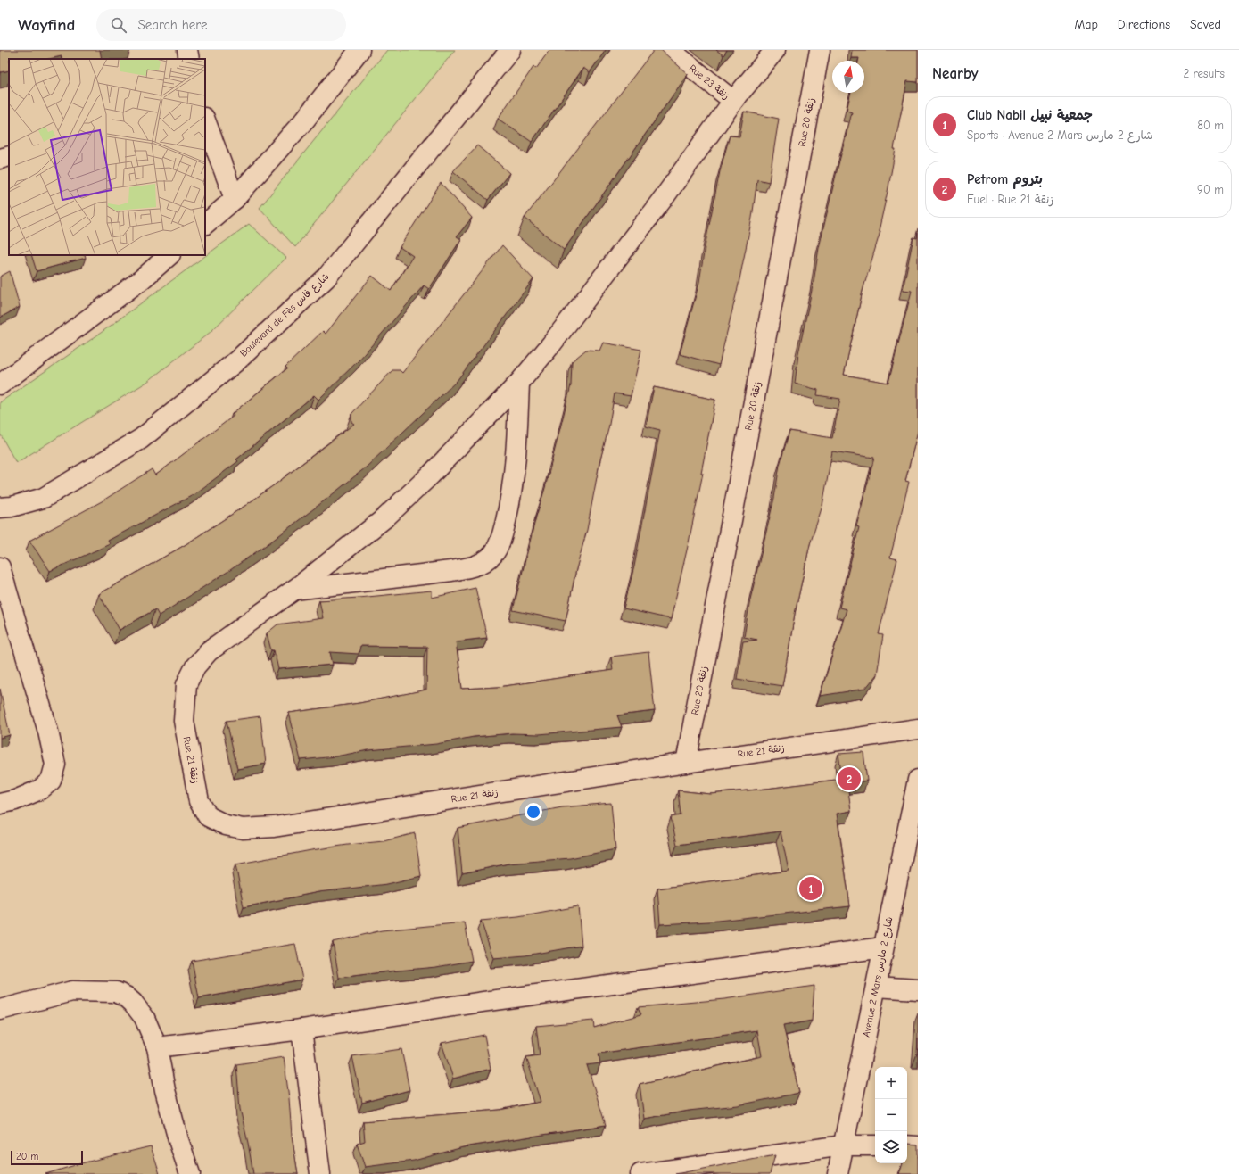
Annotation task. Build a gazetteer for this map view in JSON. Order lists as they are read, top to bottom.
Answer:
{
  "streets": {
    "street": [
      "Rue 23 زنقة",
      "Rue 20 زنقة",
      "Boulevard de Fès شارع فاس",
      "Rue 21 زنقة",
      "Avenue 2 Mars شارع 2 مارس"
    ]
  },
  "crossings": [
    ["Rue 23 زنقة", "Rue 21 زنقة"],
    ["Rue 20 زنقة", "Rue 21 زنقة"]
  ],
  "scale_bar": "20 m",
  "north": "top",
  "page": {
    "header": "Wayfind",
    "search": "Search here",
    "nav": ["Map", "Directions", "Saved"],
    "heading": ["Nearby", "2 results"],
    "list": [
      {
        "mark": "1",
        "name": "Club Nabil جمعية نبيل",
        "note": "Sports · Avenue 2 Mars شارع 2 مارس",
        "value": "80 m"
      },
      {
        "mark": "2",
        "name": "Petrom بتروم",
        "note": "Fuel · Rue 21 زنقة",
        "value": "90 m"
      }
    ],
    "pins": ["2", "1"],
    "map_buttons": ["+", "−"],
    "scale": "20 m"
  }
}
